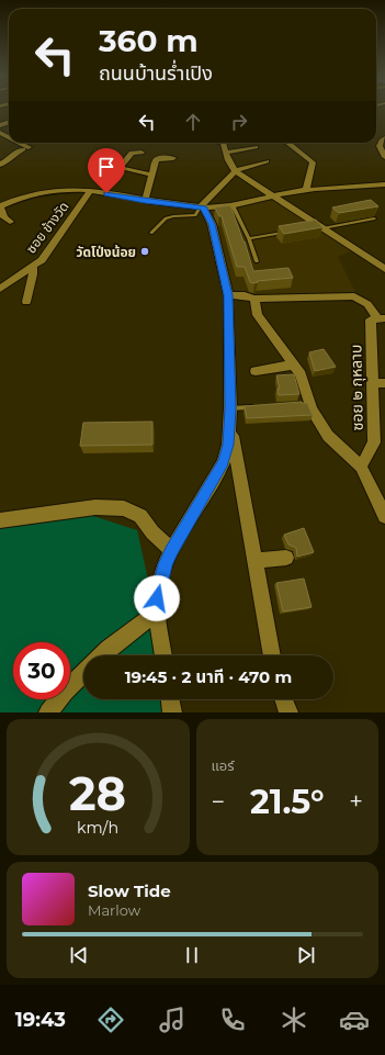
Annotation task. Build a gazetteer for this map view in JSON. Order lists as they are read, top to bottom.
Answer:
{
  "streets": {
    "street": ["ซอย ข้างวัด", "ซอย ๒ กุหลาบ"]
  },
  "places": ["วัดโป่งน้อย"],
  "page": {
    "turn": ["360 m", "ถนนบ้านร่ำเปิง"],
    "limit": "30",
    "trip": "19:45 · 2 นาที · 470 m",
    "tile": "แอร์",
    "heat": ["−", "21.5°", "+"],
    "song": ["Slow Tide", "Marlow"],
    "tabs": "19:43",
    "gauge": ["28", "km/h"]
  }
}
